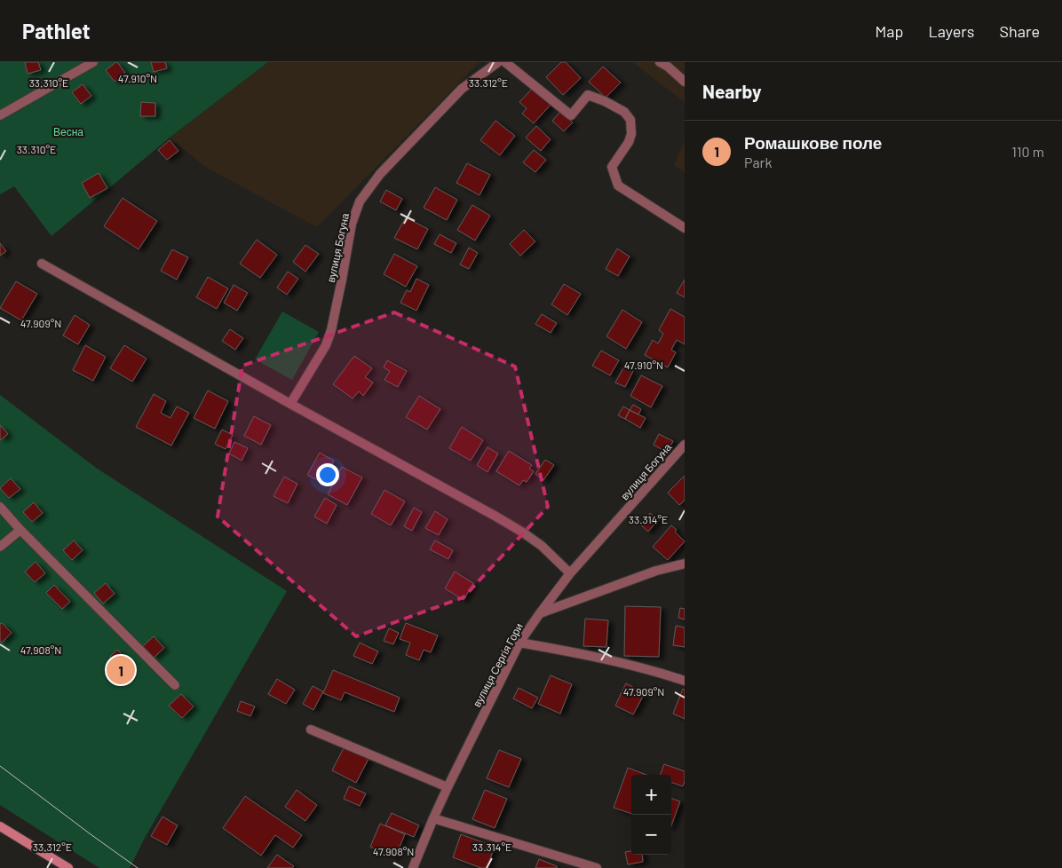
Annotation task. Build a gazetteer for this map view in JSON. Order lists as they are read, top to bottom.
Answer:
{
  "streets": {
    "street": ["вулиця Богуна", "вулиця Сергія Гори"]
  },
  "crossings": [
    ["вулиця Богуна", "вулиця Сергія Гори"]
  ],
  "parks": ["Весна"],
  "page": {
    "header": "Pathlet",
    "nav": ["Map", "Layers", "Share"],
    "heading": "Nearby",
    "list": [
      {
        "mark": "1",
        "name": "Ромашкове поле",
        "note": "Park",
        "value": "110 m"
      }
    ],
    "pins": "1",
    "map_buttons": ["+", "−"]
  },
  "coordinates": [
    "47.910°N",
    "33.310°E",
    "33.312°E",
    "47.909°N",
    "33.314°E",
    "47.908°N"
  ]
}
